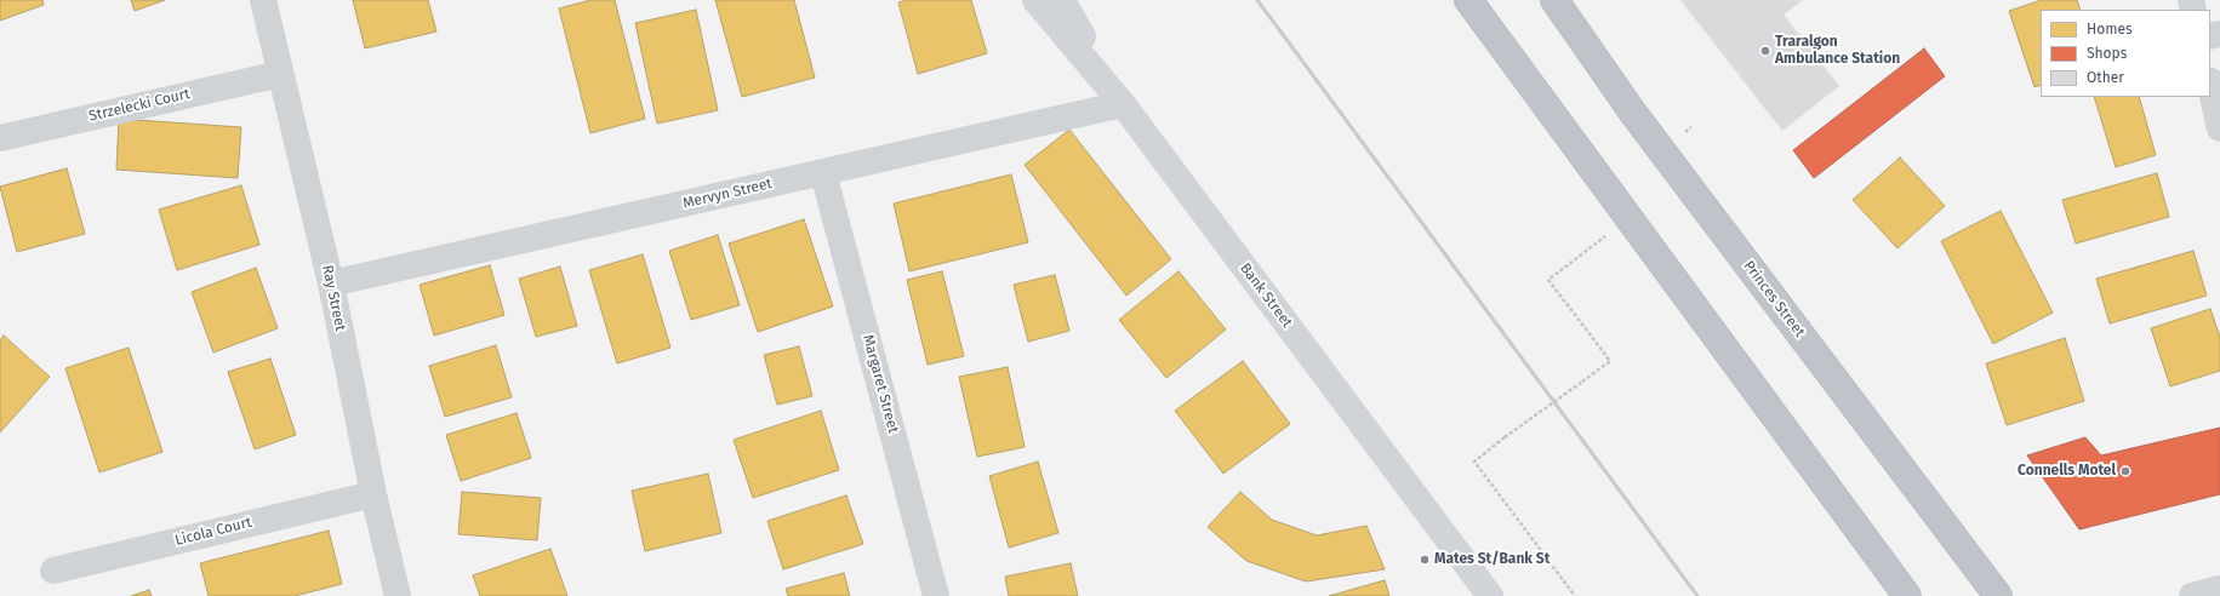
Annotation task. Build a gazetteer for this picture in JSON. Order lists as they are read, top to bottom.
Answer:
{
  "streets": {
    "highway": ["Princes Street"],
    "main road": ["Bank Street"],
    "street": [
      "Strzelecki Court",
      "Mervyn Street",
      "Ray Street",
      "Margaret Street",
      "Licola Court"
    ]
  },
  "crossings": [
    ["Strzelecki Court", "Ray Street"],
    ["Mervyn Street", "Bank Street"],
    ["Mervyn Street", "Ray Street"],
    ["Mervyn Street", "Margaret Street"],
    ["Ray Street", "Licola Court"]
  ],
  "places": ["Traralgon Ambulance Station", "Connells Motel", "Mates St/Bank St"],
  "legend": ["Homes", "Shops", "Other"]
}
